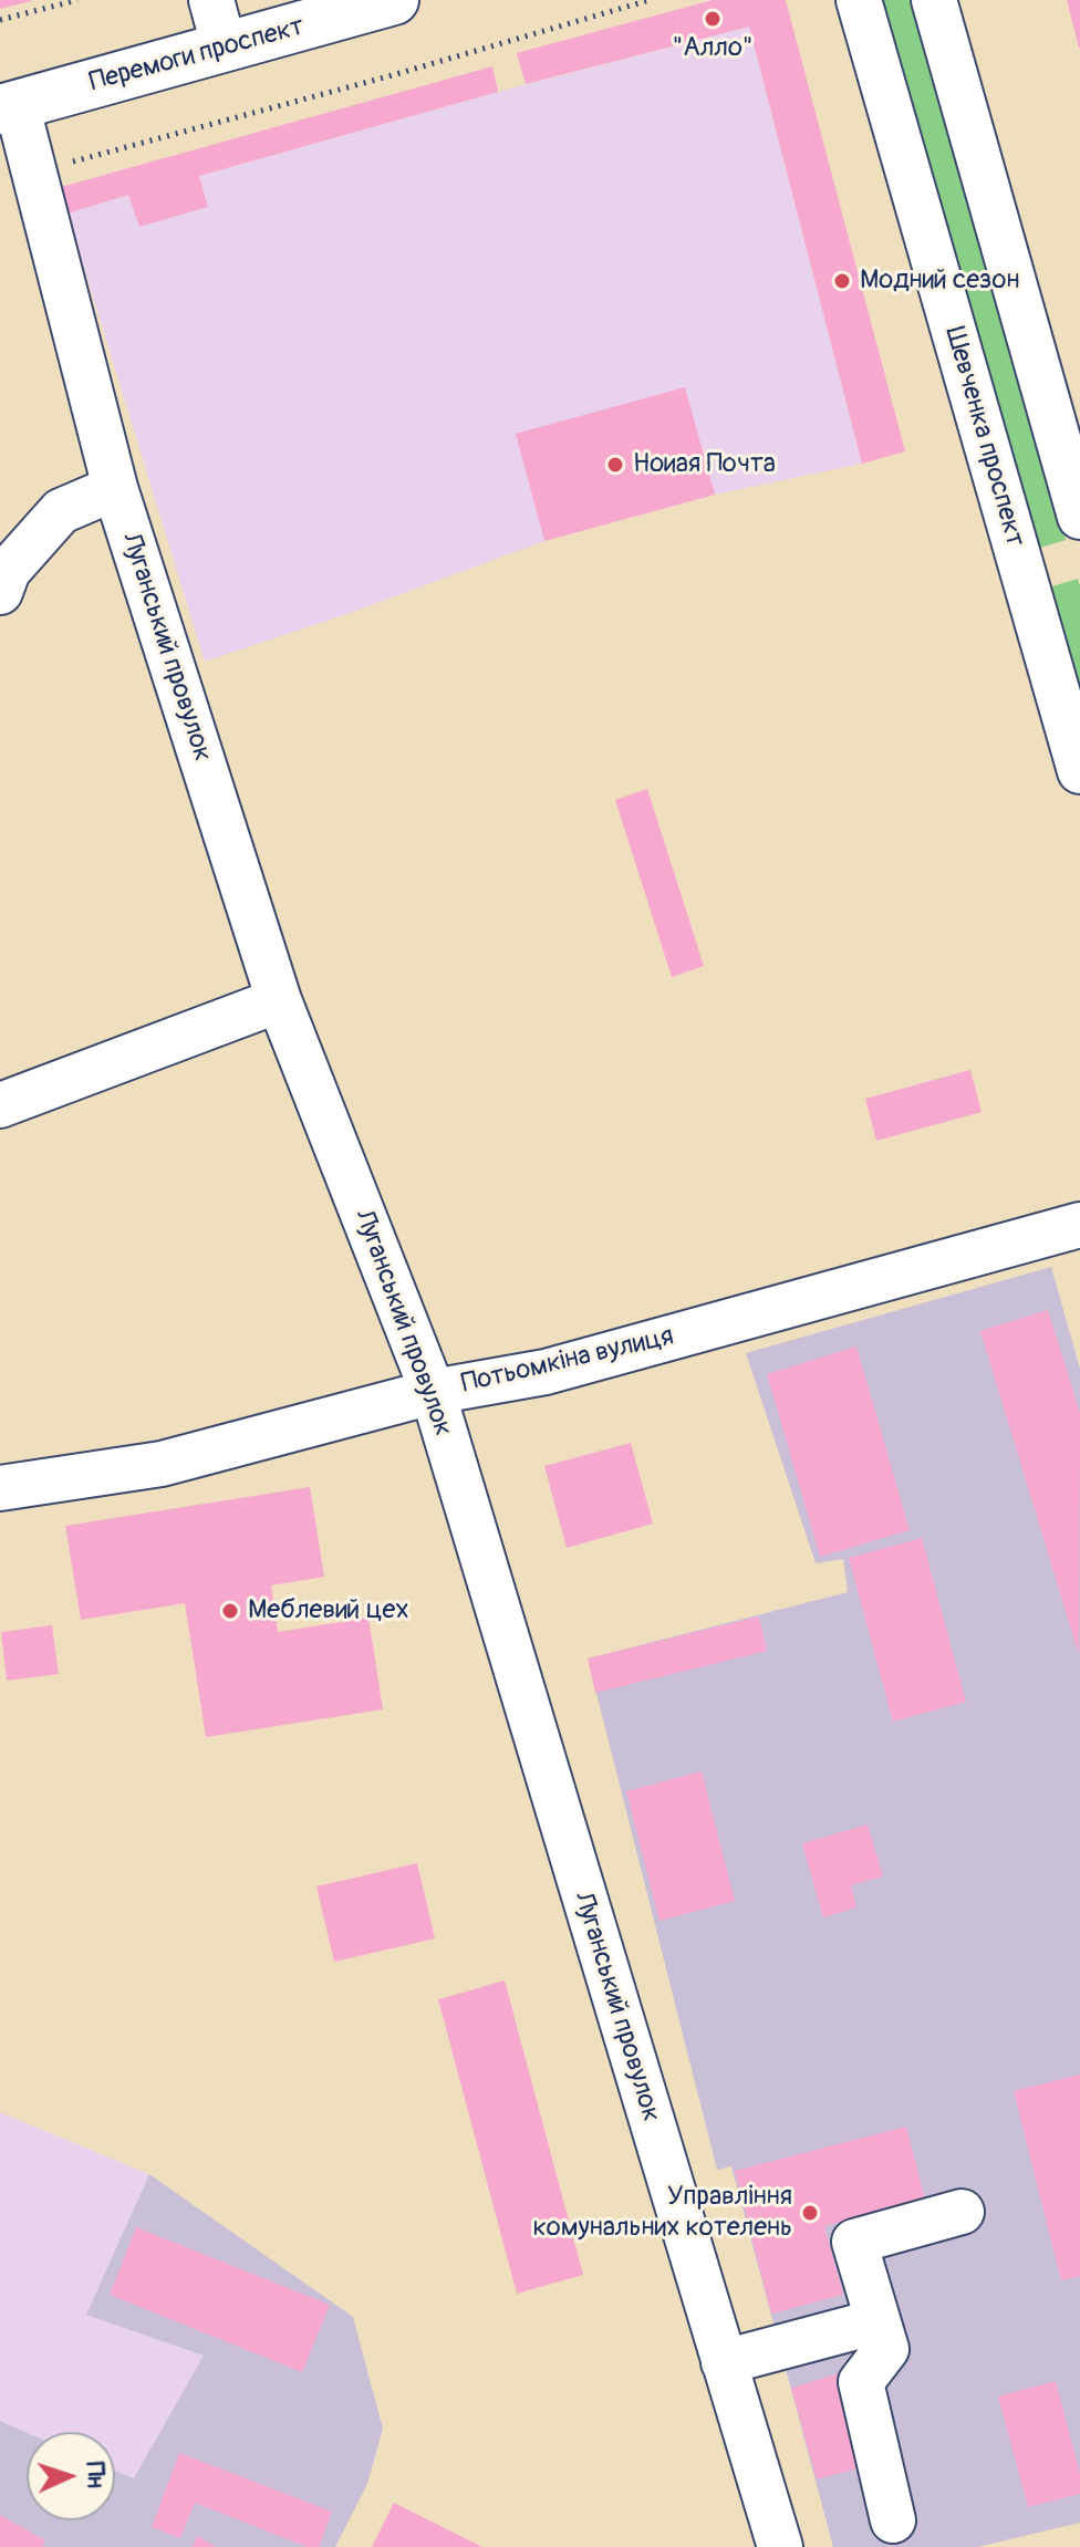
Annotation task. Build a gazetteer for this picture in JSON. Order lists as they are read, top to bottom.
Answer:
{
  "streets": {
    "main road": ["Перемоги проспект"],
    "street": ["Шевченка проспект", "Луганський провулок", "Потьомкіна вулиця"]
  },
  "crossings": [
    ["Перемоги проспект", "Луганський провулок"],
    ["Луганський провулок", "Потьомкіна вулиця"]
  ],
  "places": [
    "\"Алло\"",
    "Модний сезон",
    "Ноиая Почта",
    "Меблевий цех",
    "Управління комунальних котелень"
  ],
  "north": "right"
}
